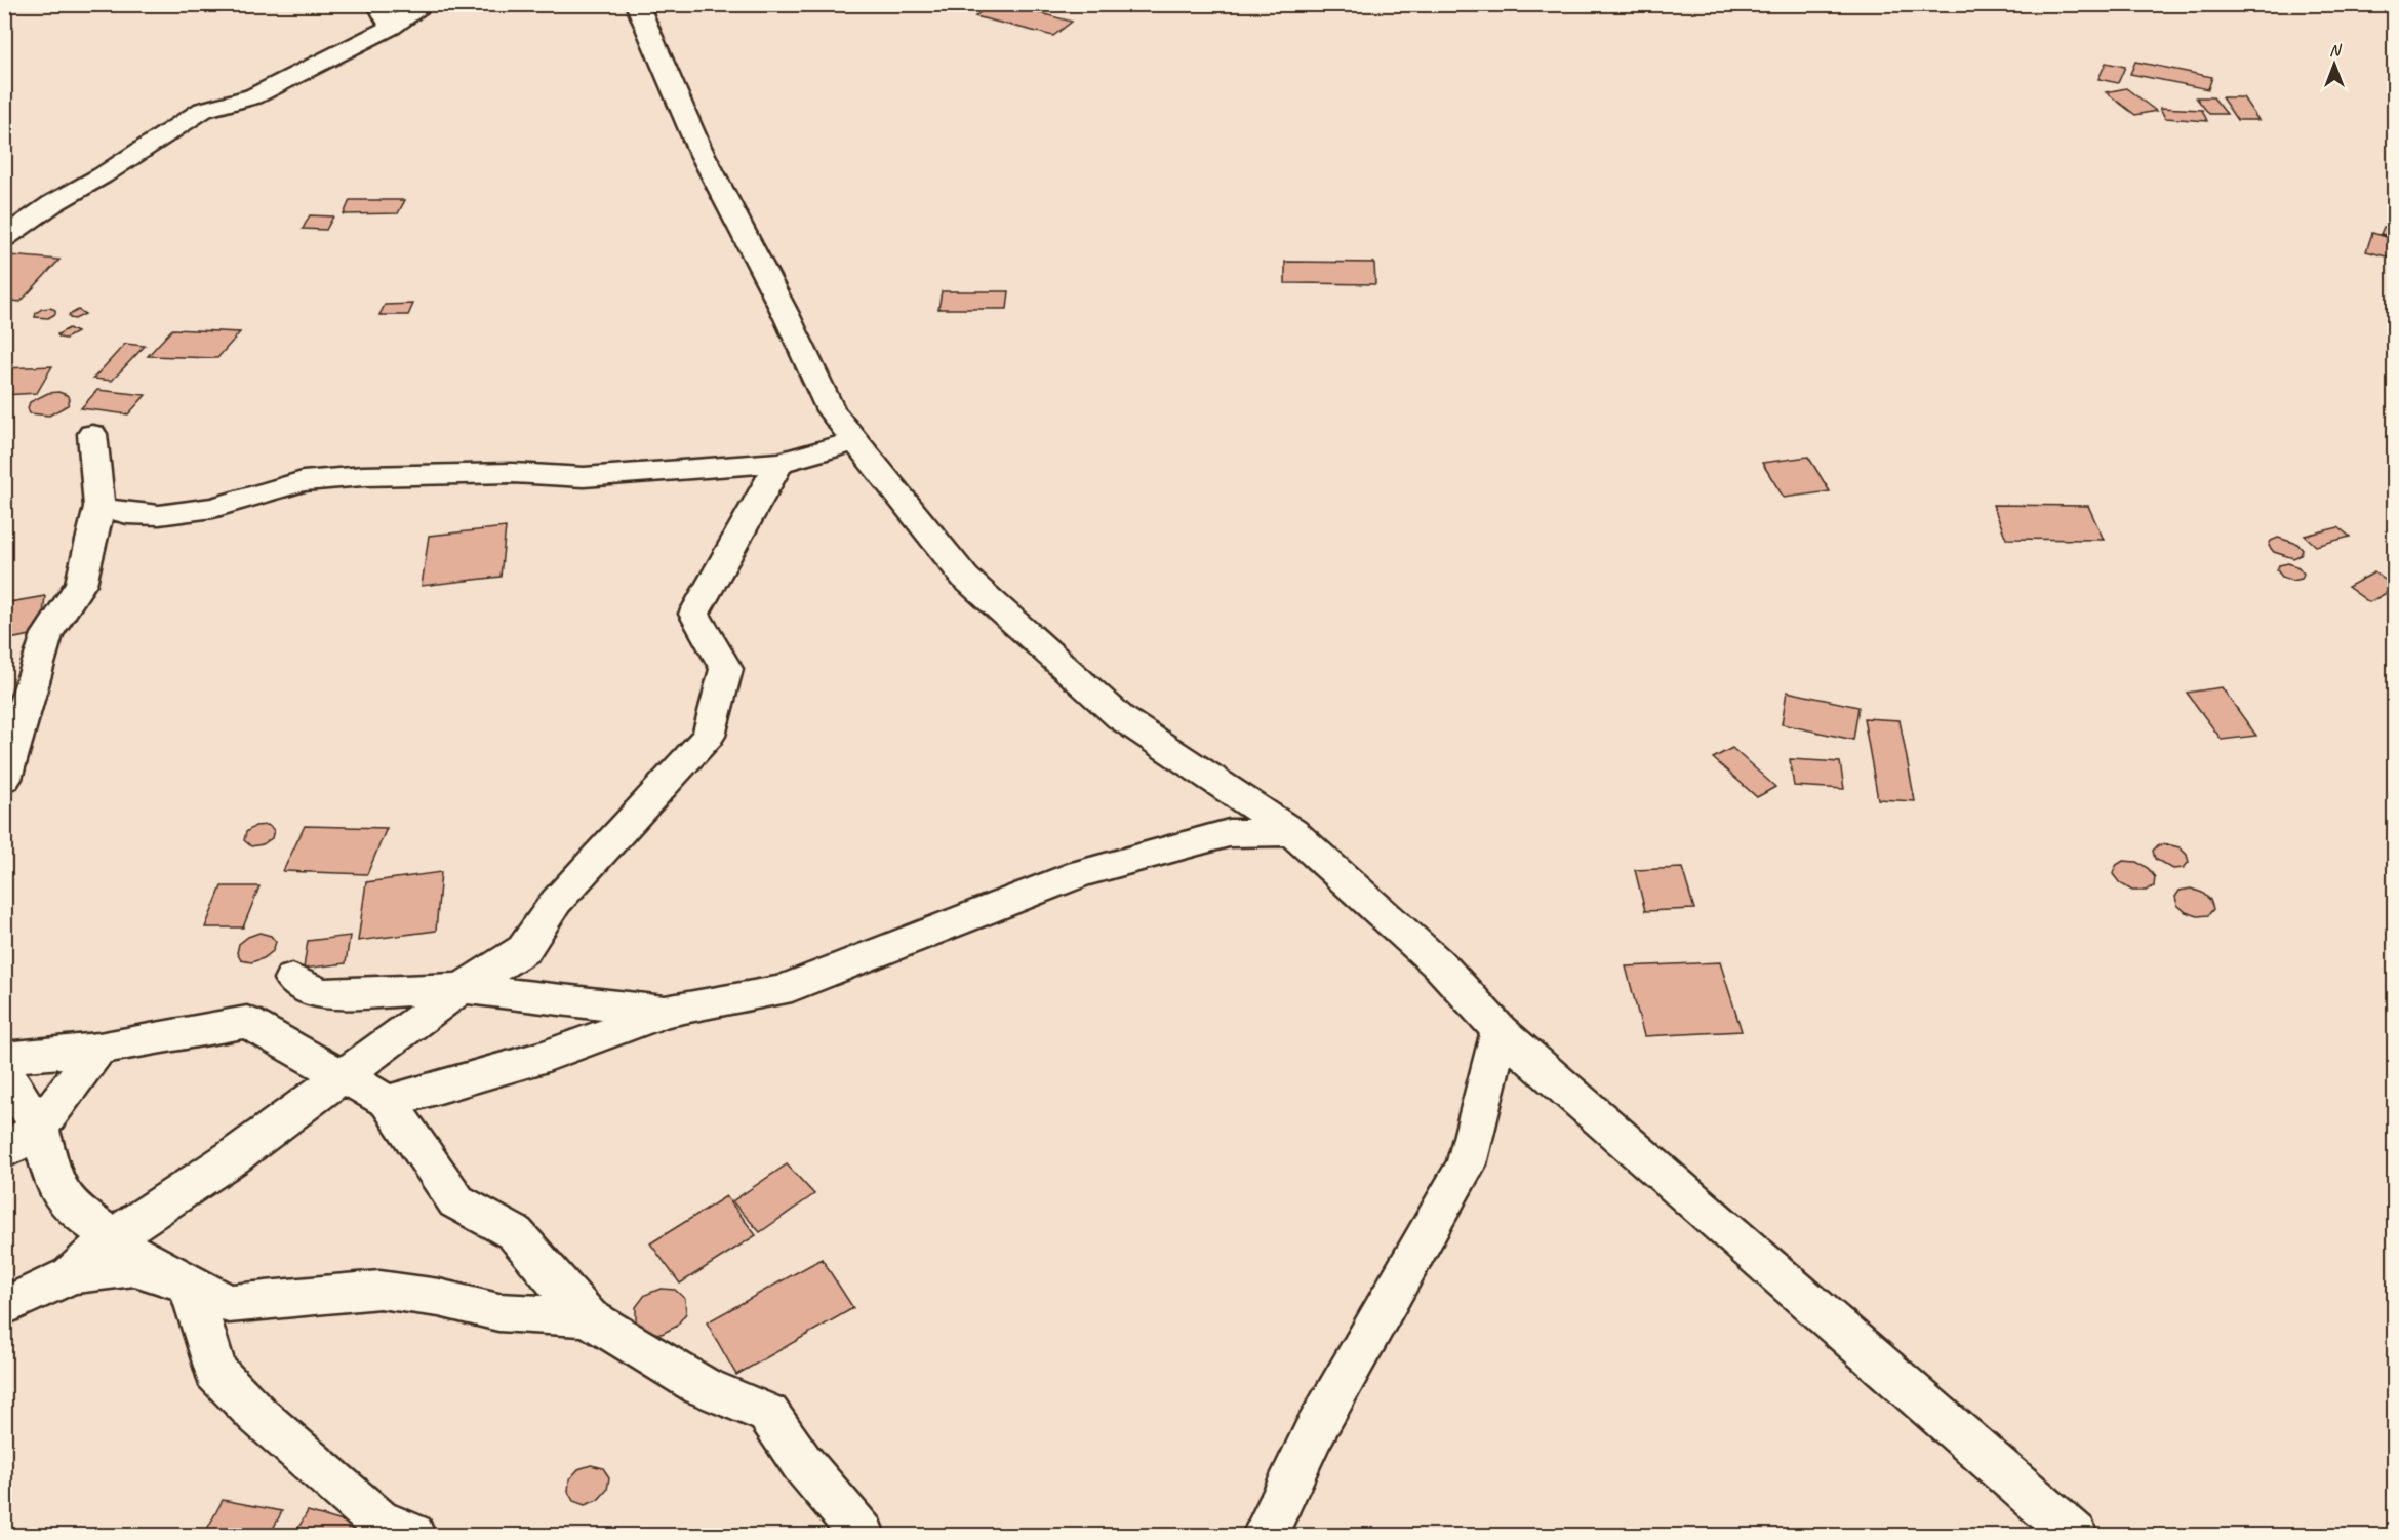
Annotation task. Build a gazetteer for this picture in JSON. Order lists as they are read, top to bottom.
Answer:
{
  "north": "top"
}
